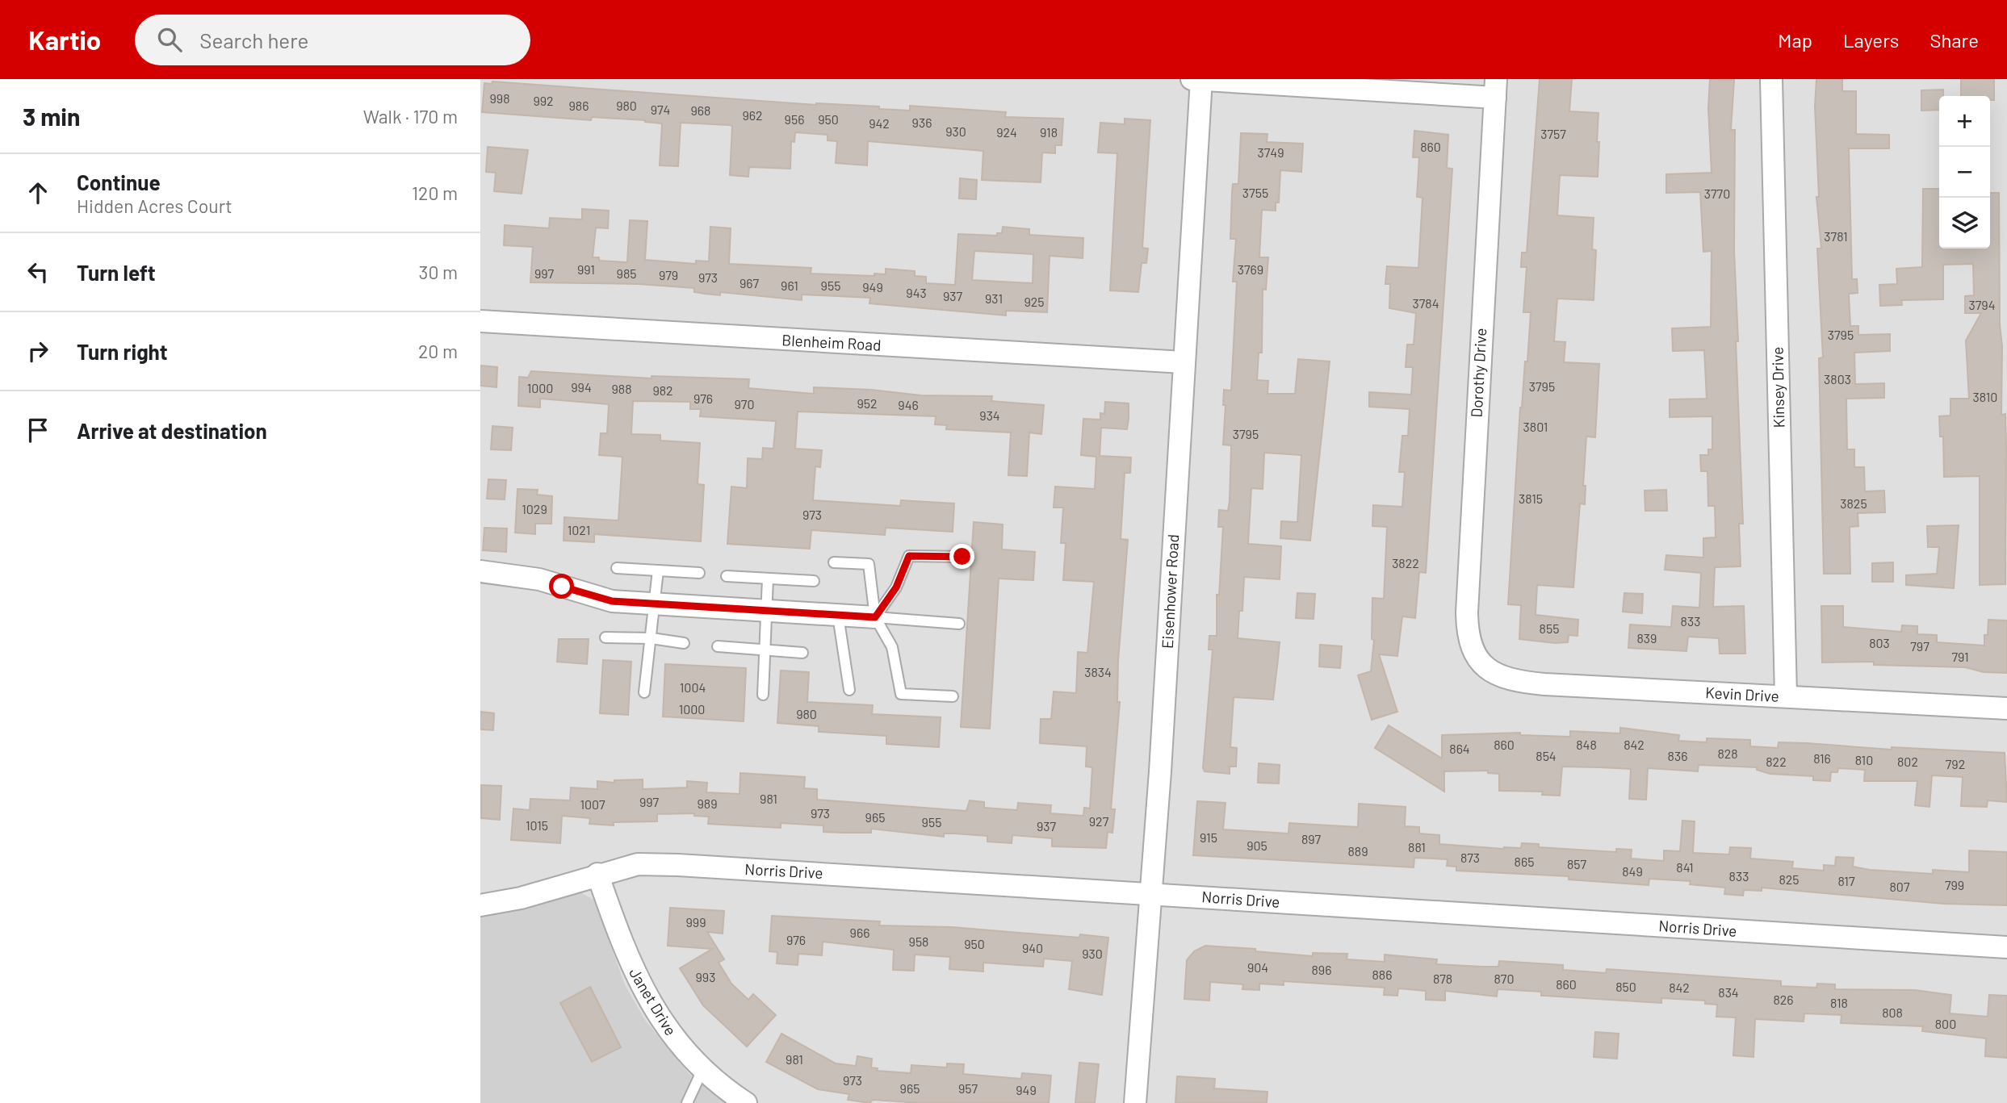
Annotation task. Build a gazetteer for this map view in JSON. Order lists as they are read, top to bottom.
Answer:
{
  "streets": {
    "street": [
      "Blenheim Road",
      "Dorothy Drive",
      "Kinsey Drive",
      "Eisenhower Road",
      "Kevin Drive",
      "Norris Drive",
      "Janet Drive"
    ]
  },
  "crossings": [
    ["Blenheim Road", "Eisenhower Road"],
    ["Dorothy Drive", "Kevin Drive"],
    ["Kinsey Drive", "Kevin Drive"],
    ["Eisenhower Road", "Norris Drive"],
    ["Norris Drive", "Janet Drive"]
  ],
  "house_numbers": [
    "998",
    "992",
    "986",
    "980",
    "974",
    "968",
    "962",
    "956",
    "950",
    "936",
    "942",
    "930",
    "924",
    "918",
    "3757",
    "860",
    "3749",
    "3755",
    "3770",
    "3781",
    "991",
    "3769",
    "997",
    "985",
    "979",
    "973",
    "967",
    "961",
    "955",
    "949",
    "943",
    "937",
    "931",
    "925",
    "3784",
    "3794",
    "3795",
    "3803",
    "3795",
    "994",
    "1000",
    "988",
    "982",
    "3810",
    "976",
    "952",
    "970",
    "946",
    "934",
    "3801",
    "3795",
    "3815",
    "3825",
    "1029",
    "973",
    "1021",
    "3822",
    "833",
    "855",
    "839",
    "803",
    "797",
    "791",
    "3834",
    "1004",
    "1000",
    "980",
    "860",
    "848",
    "842",
    "864",
    "828",
    "854",
    "836",
    "816",
    "810",
    "822",
    "802",
    "792",
    "981",
    "997",
    "989",
    "1007",
    "973",
    "965",
    "927",
    "955",
    "1015",
    "937",
    "915",
    "897",
    "905",
    "881",
    "889",
    "873",
    "865",
    "857",
    "841",
    "849",
    "833",
    "825",
    "817",
    "799",
    "807",
    "999",
    "966",
    "976",
    "958",
    "950",
    "940",
    "930",
    "904",
    "896",
    "886",
    "993",
    "878",
    "870",
    "860",
    "850",
    "842",
    "834",
    "826",
    "818",
    "808",
    "800",
    "981",
    "973",
    "965",
    "957",
    "949"
  ],
  "page": {
    "header": "Kartio",
    "search": "Search here",
    "nav": ["Map", "Layers", "Share"],
    "heading": ["3 min", "Walk · 170 m"],
    "map_buttons": ["+", "−"],
    "list": [
      ["Continue", "Hidden Acres Court", "120 m"],
      ["Turn left", "30 m"],
      ["Turn right", "20 m"],
      "Arrive at destination"
    ]
  }
}
